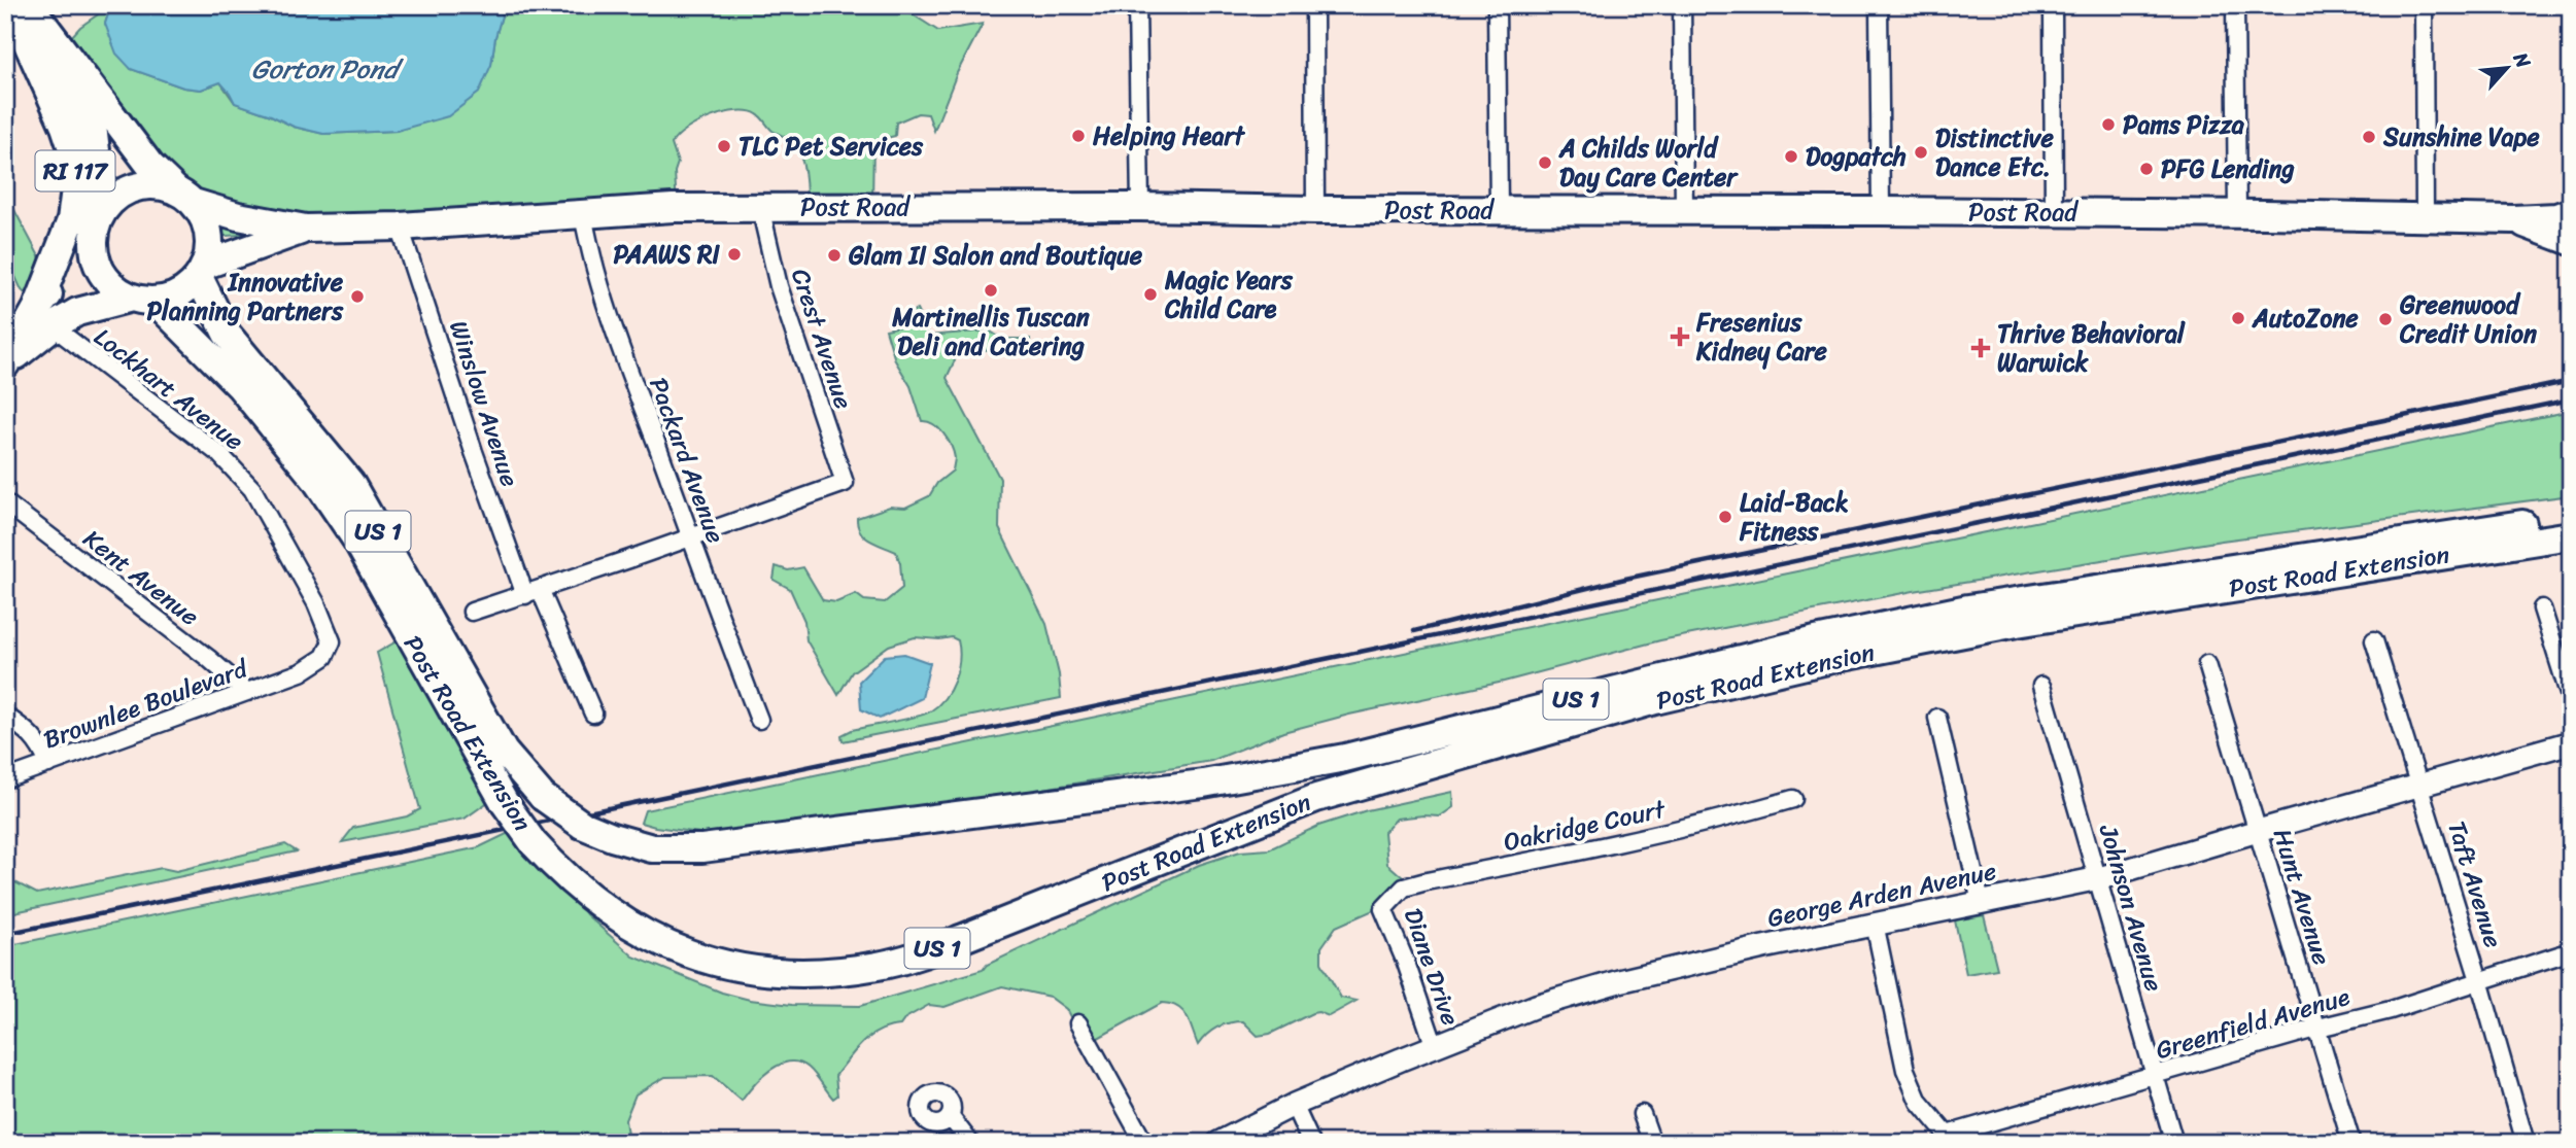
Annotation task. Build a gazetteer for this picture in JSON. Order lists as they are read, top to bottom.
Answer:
{
  "streets": {
    "main road": [
      "RI 117",
      "Post Road",
      "US 1",
      "Post Road Extension"
    ],
    "street": [
      "Crest Avenue",
      "Lockhart Avenue",
      "Winslow Avenue",
      "Packard Avenue",
      "Kent Avenue",
      "Brownlee Boulevard",
      "Oakridge Court",
      "Taft Avenue",
      "George Arden Avenue",
      "Hunt Avenue",
      "Johnson Avenue",
      "Diane Drive",
      "Greenfield Avenue"
    ]
  },
  "crossings": [
    ["RI 117", "Post Road"],
    ["RI 117", "Lockhart Avenue"],
    ["RI 117", "US 1"],
    ["Post Road", "Crest Avenue"],
    ["Post Road", "Lockhart Avenue"],
    ["Post Road", "Winslow Avenue"],
    ["Post Road", "Packard Avenue"],
    ["Post Road", "US 1"],
    ["Post Road", "Post Road Extension"],
    ["Crest Avenue", "Packard Avenue"],
    ["Lockhart Avenue", "Brownlee Boulevard"],
    ["US 1", "Post Road Extension"],
    ["Kent Avenue", "Brownlee Boulevard"],
    ["Oakridge Court", "Diane Drive"],
    ["Taft Avenue", "George Arden Avenue"],
    ["Taft Avenue", "Greenfield Avenue"],
    ["George Arden Avenue", "Hunt Avenue"],
    ["George Arden Avenue", "Johnson Avenue"],
    ["George Arden Avenue", "Diane Drive"],
    ["Hunt Avenue", "Greenfield Avenue"],
    ["Johnson Avenue", "Greenfield Avenue"]
  ],
  "water": ["Gorton Pond"],
  "places": {
    "other": [
      "Pams Pizza",
      "Helping Heart",
      "Sunshine Vape",
      "TLC Pet Services",
      "Distinctive Dance Etc.",
      "Dogpatch",
      "A Childs World Day Care Center",
      "PFG Lending",
      "PAAWS RI",
      "Glam II Salon and Boutique",
      "Martinellis Tuscan Deli and Catering",
      "Magic Years Child Care",
      "Innovative Planning Partners",
      "AutoZone",
      "Greenwood Credit Union",
      "Laid-Back Fitness"
    ],
    "health": ["Fresenius Kidney Care", "Thrive Behavioral Warwick"]
  },
  "north": "top right"
}
